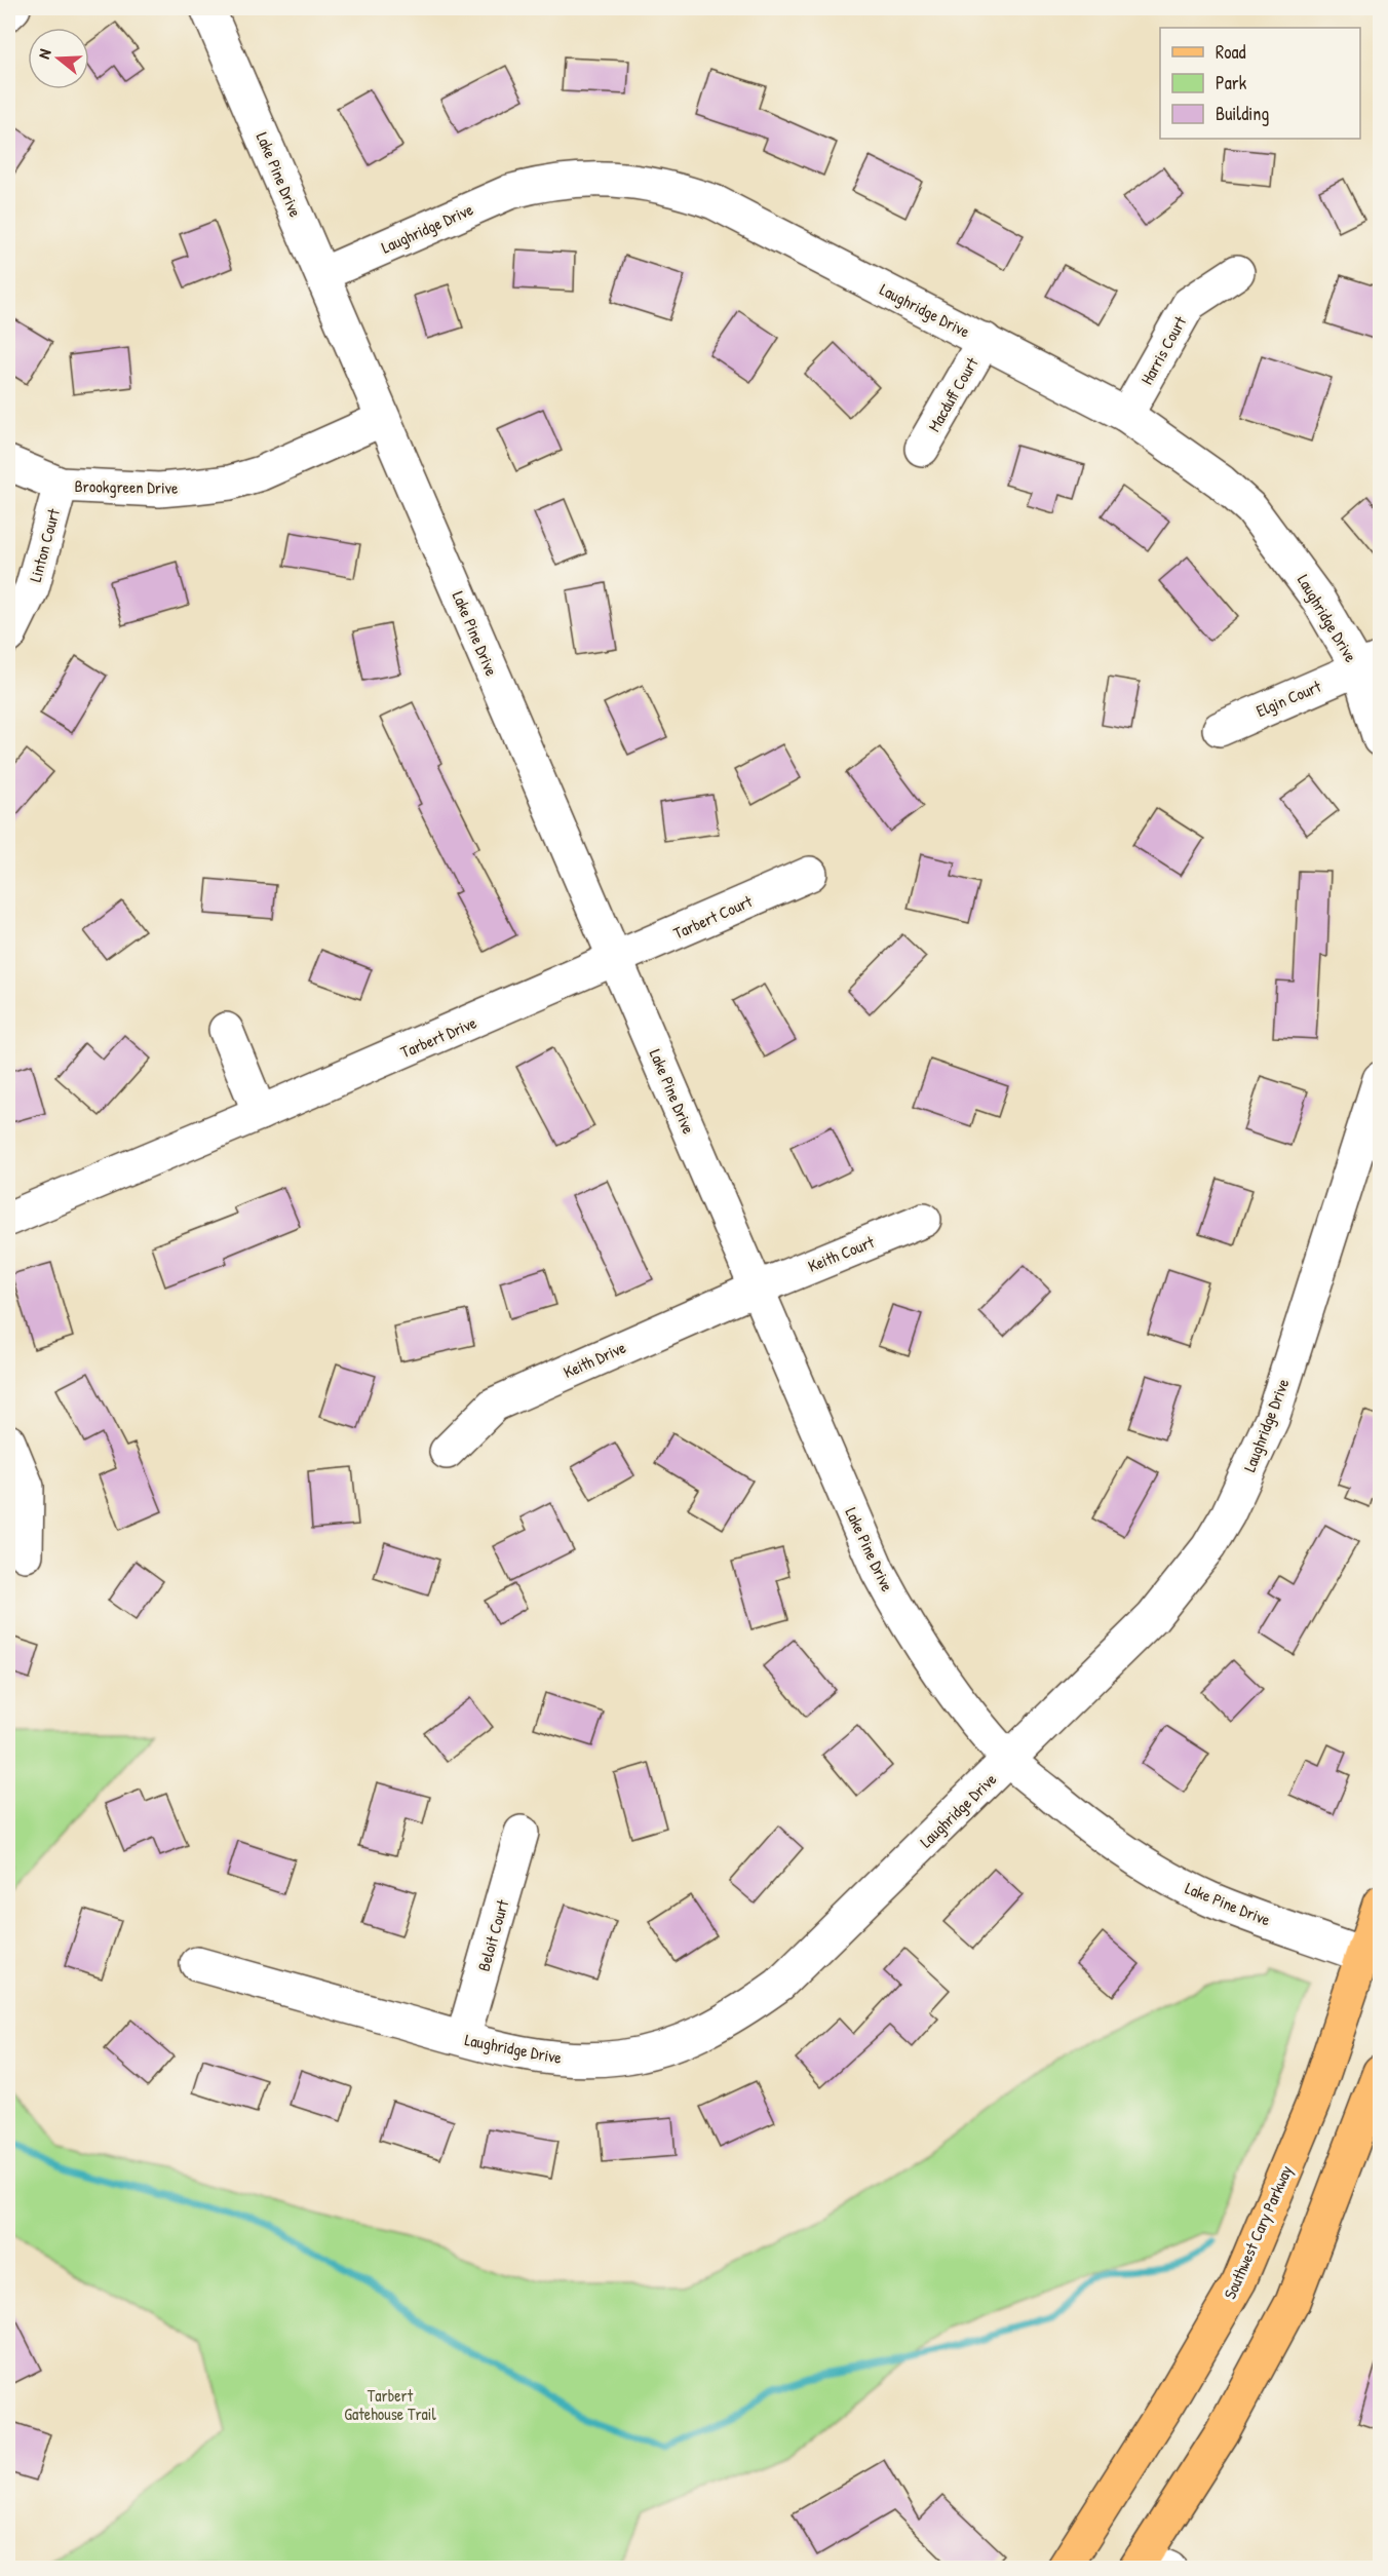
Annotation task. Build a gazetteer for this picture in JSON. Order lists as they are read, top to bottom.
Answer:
{
  "streets": {
    "main road": ["Southwest Cary Parkway"],
    "street": [
      "Lake Pine Drive",
      "Laughridge Drive",
      "Harris Court",
      "Macduff Court",
      "Brookgreen Drive",
      "Linton Court",
      "Elgin Court",
      "Tarbert Court",
      "Tarbert Drive",
      "Keith Court",
      "Keith Drive",
      "Beloit Court"
    ]
  },
  "crossings": [
    ["Lake Pine Drive", "Laughridge Drive"],
    ["Lake Pine Drive", "Brookgreen Drive"],
    ["Lake Pine Drive", "Tarbert Court"],
    ["Lake Pine Drive", "Tarbert Drive"],
    ["Lake Pine Drive", "Keith Court"],
    ["Lake Pine Drive", "Keith Drive"],
    ["Lake Pine Drive", "Southwest Cary Parkway"],
    ["Laughridge Drive", "Harris Court"],
    ["Laughridge Drive", "Macduff Court"],
    ["Laughridge Drive", "Elgin Court"],
    ["Laughridge Drive", "Beloit Court"],
    ["Brookgreen Drive", "Linton Court"],
    ["Tarbert Court", "Tarbert Drive"],
    ["Keith Court", "Keith Drive"]
  ],
  "parks": ["Tarbert Gatehouse Trail"],
  "legend": ["Road", "Park", "Building"],
  "north": "left"
}
